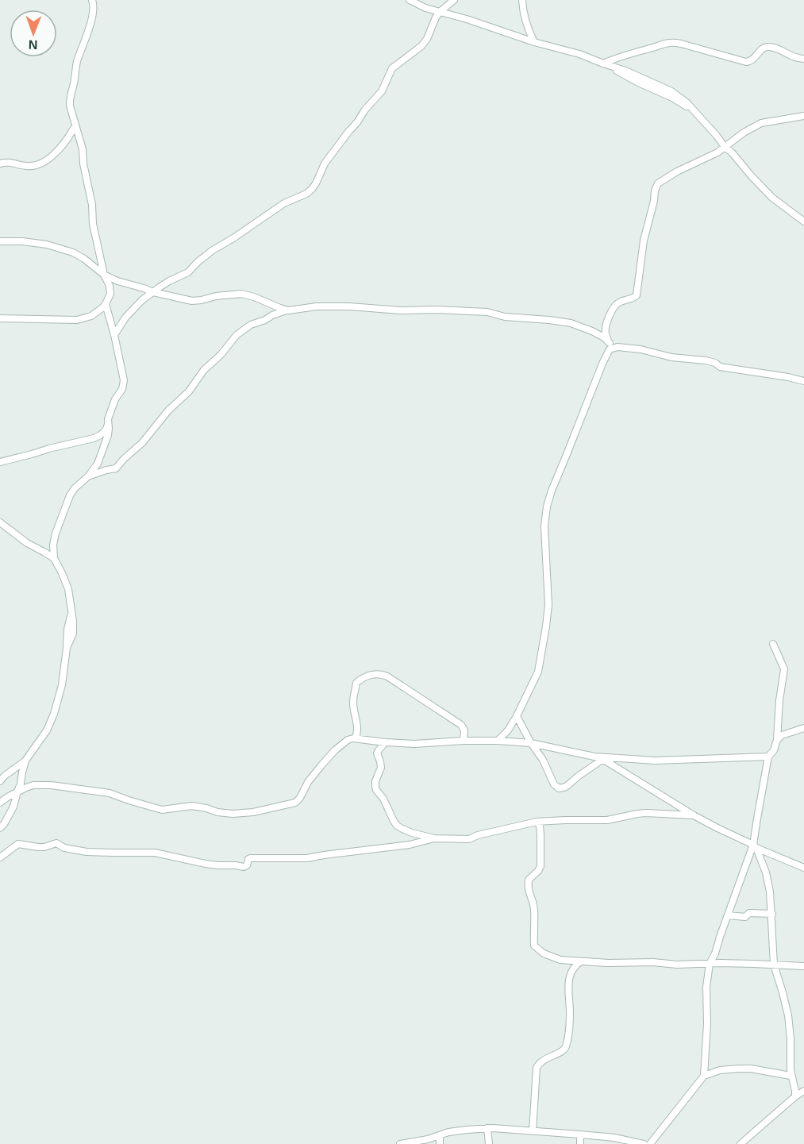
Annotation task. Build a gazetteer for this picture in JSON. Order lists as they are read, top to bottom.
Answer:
{
  "north": "bottom"
}
